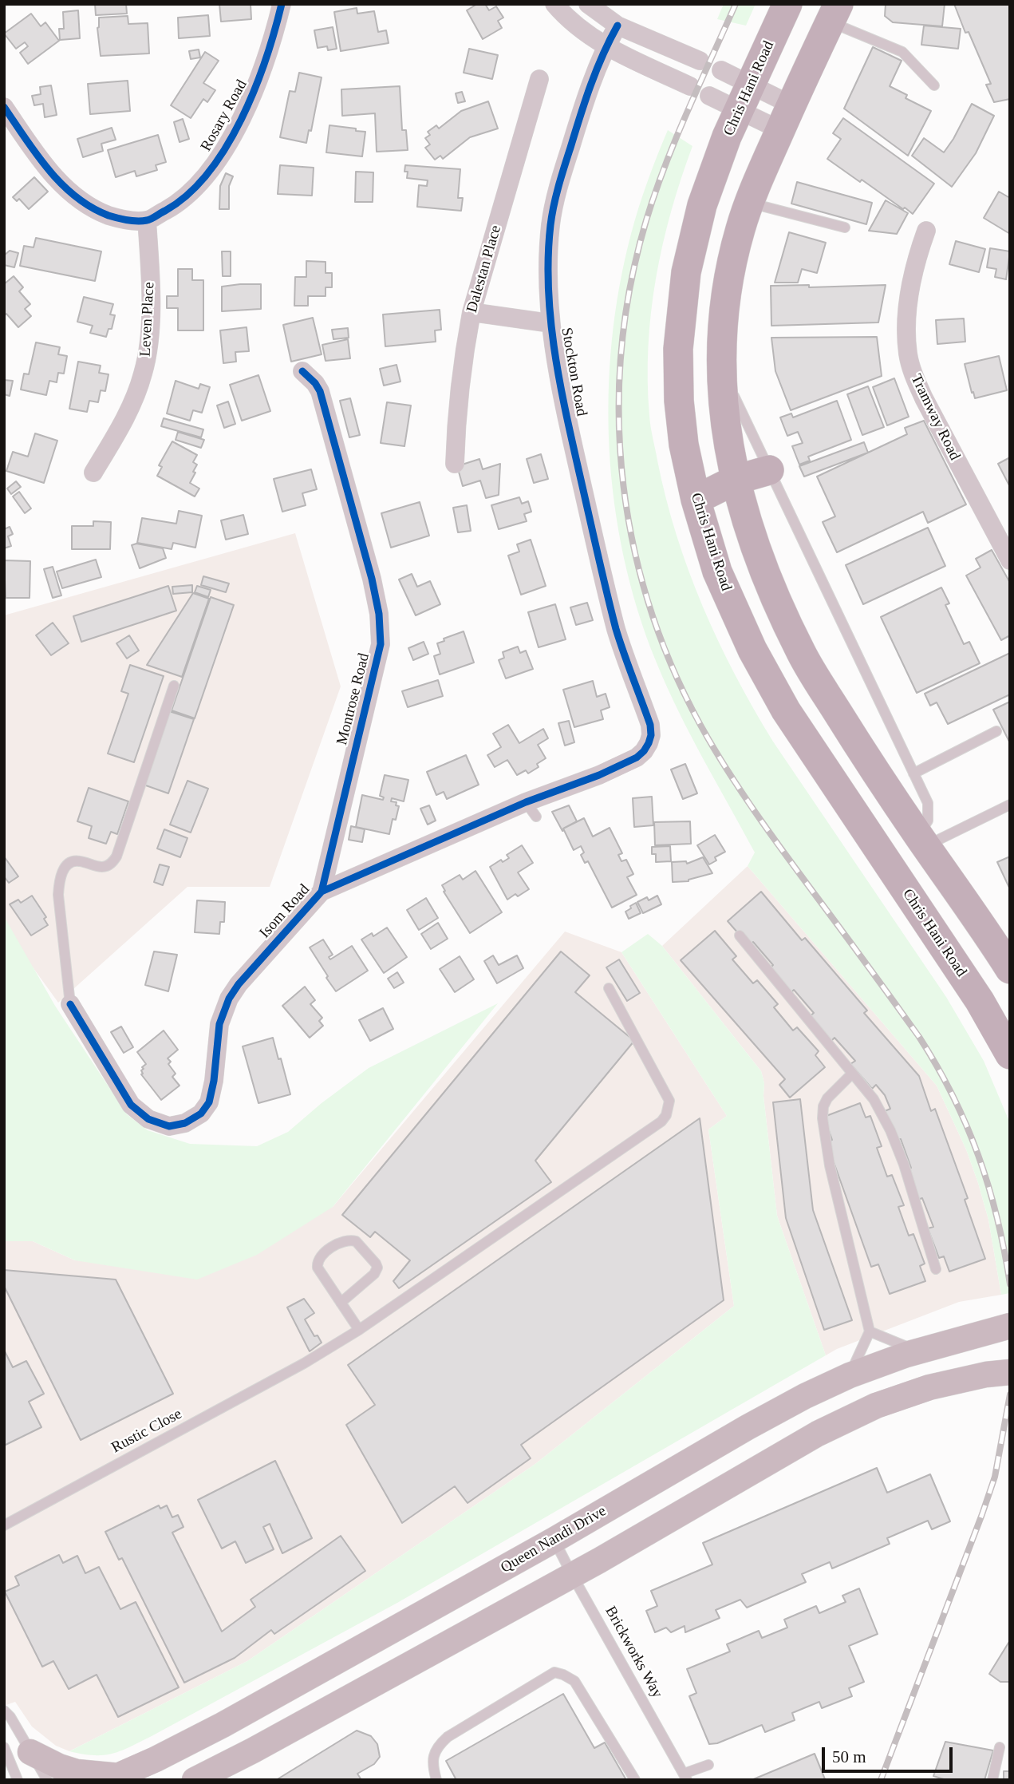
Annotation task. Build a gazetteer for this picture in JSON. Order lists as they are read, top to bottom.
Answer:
{
  "streets": {
    "main road": ["Chris Hani Road", "Queen Nandi Drive"],
    "street": [
      "Rosary Road",
      "Dalestan Place",
      "Leven Place",
      "Stockton Road",
      "Tramway Road",
      "Montrose Road",
      "Isom Road"
    ],
    "lane": ["Rustic Close", "Brickworks Way"]
  },
  "crossings": [
    ["Rosary Road", "Leven Place"],
    ["Stockton Road", "Isom Road"],
    ["Montrose Road", "Isom Road"],
    ["Queen Nandi Drive", "Brickworks Way"]
  ],
  "scale_bar": "50 m"
}
